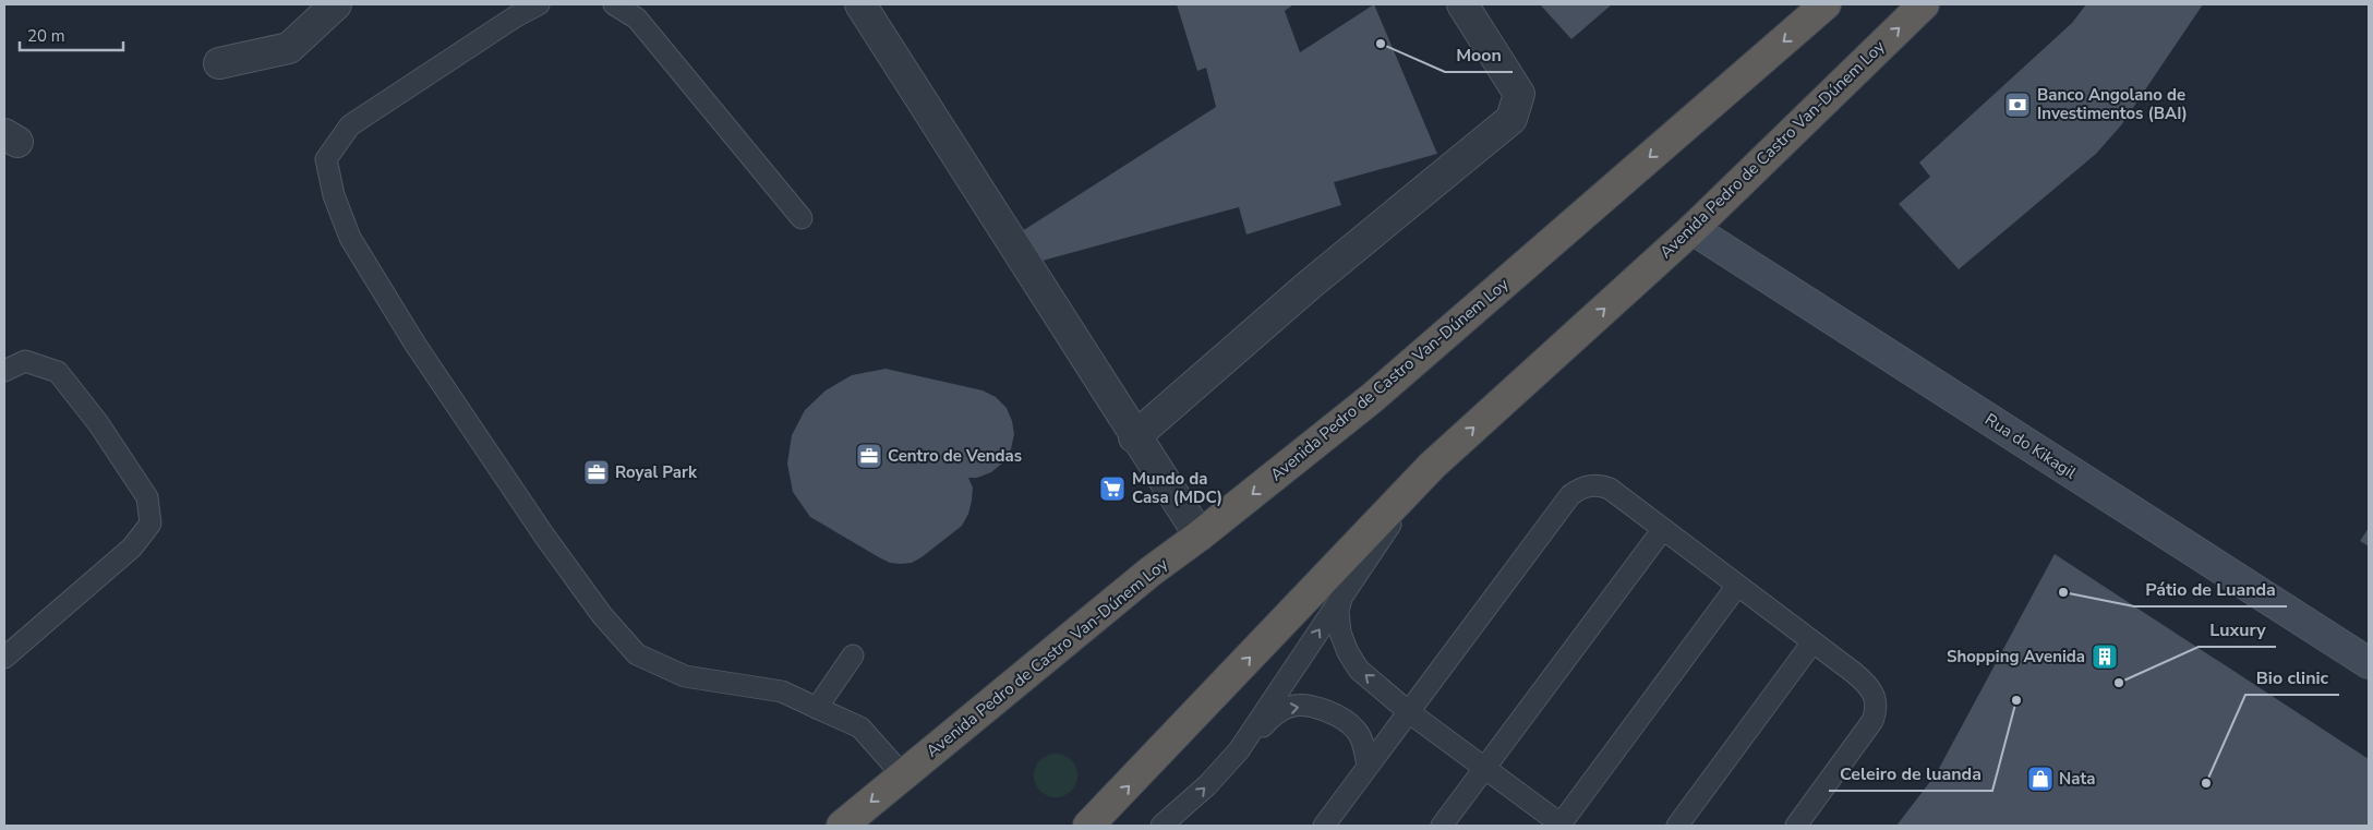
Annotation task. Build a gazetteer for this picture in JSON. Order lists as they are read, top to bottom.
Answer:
{
  "streets": {
    "highway": ["Avenida Pedro de Castro Van-Dúnem Loy"],
    "main road": ["Rua do Kikagil"]
  },
  "crossings": [
    ["Avenida Pedro de Castro Van-Dúnem Loy", "Rua do Kikagil"]
  ],
  "places": {
    "other": [
      "Moon",
      "Pátio de Luanda",
      "Luxury",
      "Celeiro de luanda",
      "Bio clinic"
    ],
    "bank": ["Banco Angolano de Investimentos (BAI)"],
    "office": ["Centro de Vendas", "Royal Park"],
    "supermarket": ["Mundo da Casa (MDC)"],
    "building": ["Shopping Avenida"],
    "shop": ["Nata"]
  },
  "scale_bar": "20 m"
}
